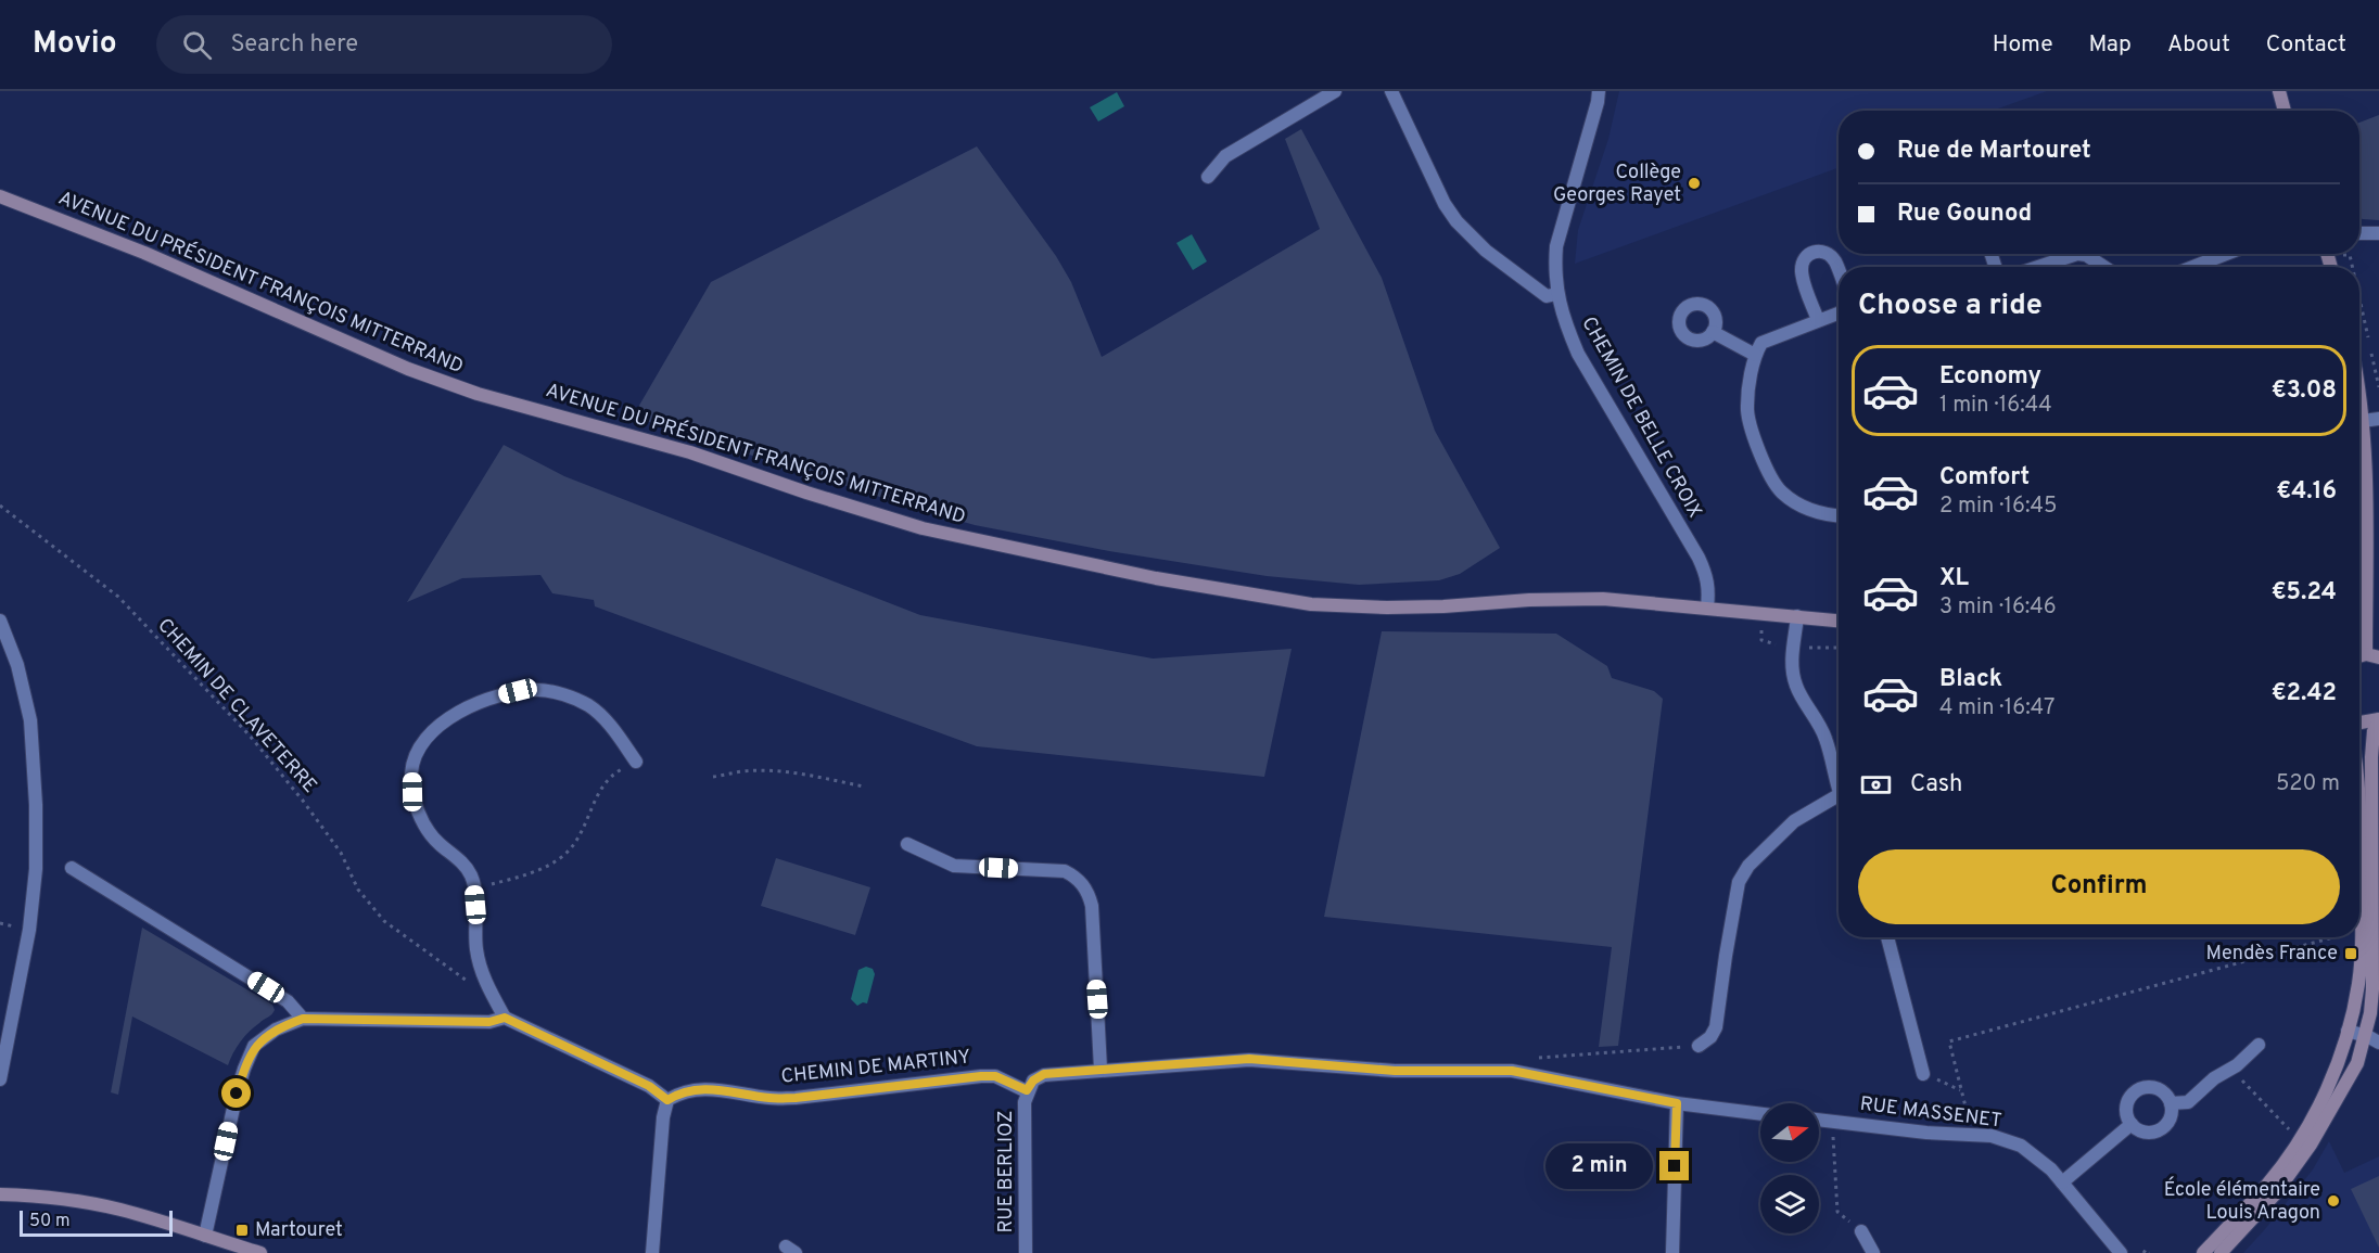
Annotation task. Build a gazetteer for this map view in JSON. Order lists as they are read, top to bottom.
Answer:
{
  "streets": {
    "street": [
      "AVENUE DU PRÉSIDENT FRANÇOIS MITTERRAND",
      "CHEMIN DE BELLE CROIX",
      "CHEMIN DE MARTINY",
      "RUE MASSENET",
      "RUE BERLIOZ"
    ],
    "path": ["CHEMIN DE CLAVETERRE"]
  },
  "crossings": [
    ["AVENUE DU PRÉSIDENT FRANÇOIS MITTERRAND", "CHEMIN DE BELLE CROIX"],
    ["CHEMIN DE MARTINY", "RUE BERLIOZ"]
  ],
  "places": {
    "other": ["Collège Georges Rayet", "École élémentaire Louis Aragon"],
    "transit": ["Mendès France", "Martouret"]
  },
  "scale_bar": "50 m",
  "north": "right",
  "page": {
    "header": "Movio",
    "search": "Search here",
    "nav": [
      "Home",
      "Map",
      "About",
      "Contact"
    ],
    "banner": ["Rue de Martouret", "Rue Gounod"],
    "heading": "Choose a ride",
    "list": [
      {
        "name": "Economy",
        "note": "1 min · 16:44",
        "value": "€3.08"
      },
      {
        "name": "Comfort",
        "note": "2 min · 16:45",
        "value": "€4.16"
      },
      {
        "name": "XL",
        "note": "3 min · 16:46",
        "value": "€5.24"
      },
      {
        "name": "Black",
        "note": "4 min · 16:47",
        "value": "€2.42"
      }
    ],
    "pay": ["Cash", "520 m"],
    "buttons": "Confirm",
    "bubble": "2 min",
    "scale": "50 m"
  }
}
